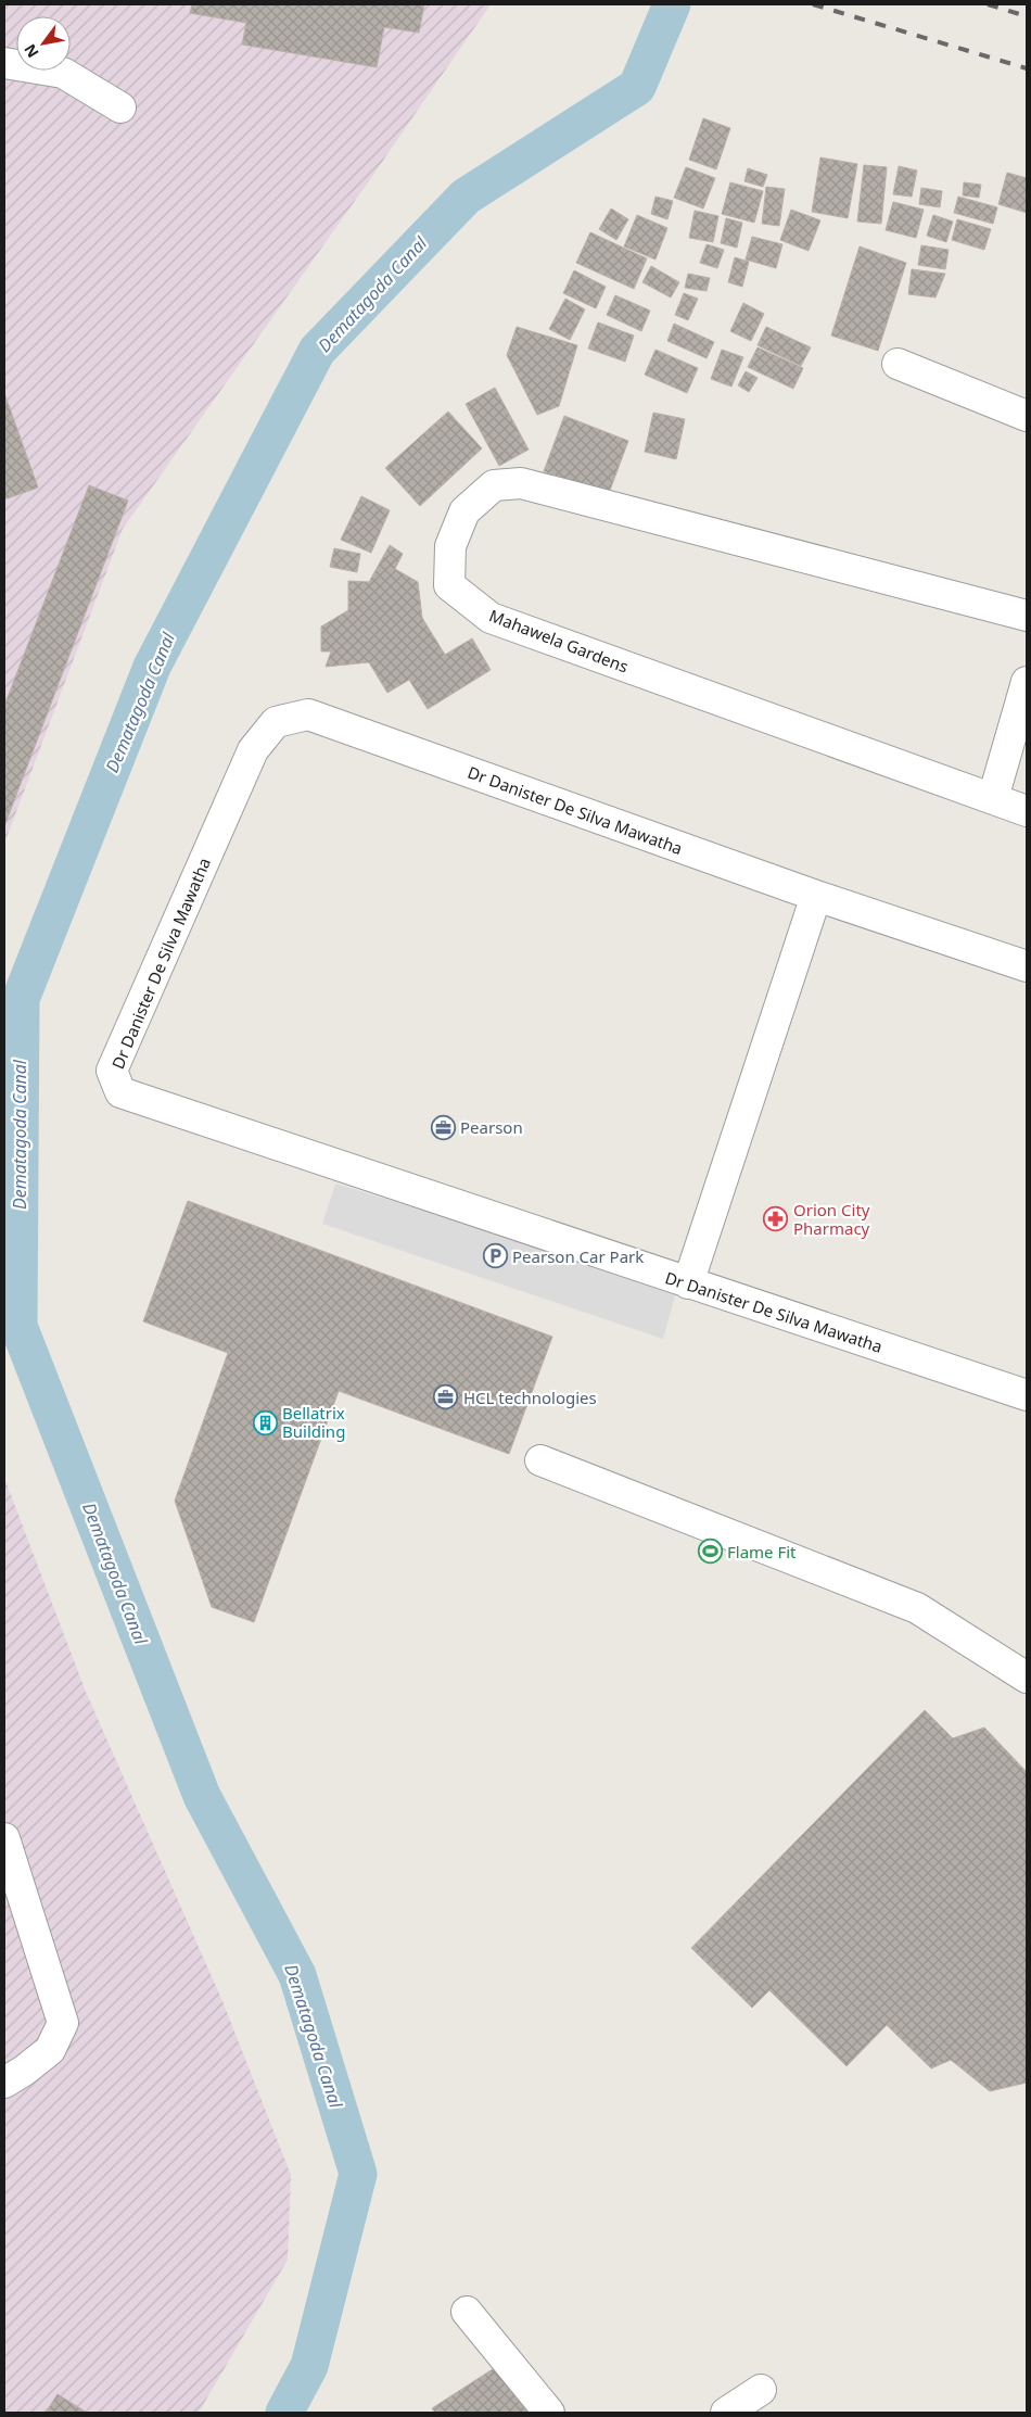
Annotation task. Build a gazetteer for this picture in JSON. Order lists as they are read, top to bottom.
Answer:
{
  "streets": {
    "street": ["Mahawela Gardens", "Dr Danister De Silva Mawatha"]
  },
  "water": ["Dematagoda Canal"],
  "places": {
    "office": ["Pearson", "HCL technologies"],
    "pharmacy": ["Orion City Pharmacy"],
    "parking": ["Pearson Car Park"],
    "building": ["Bellatrix Building"],
    "sports": ["Flame Fit"]
  },
  "north": "bottom left"
}
